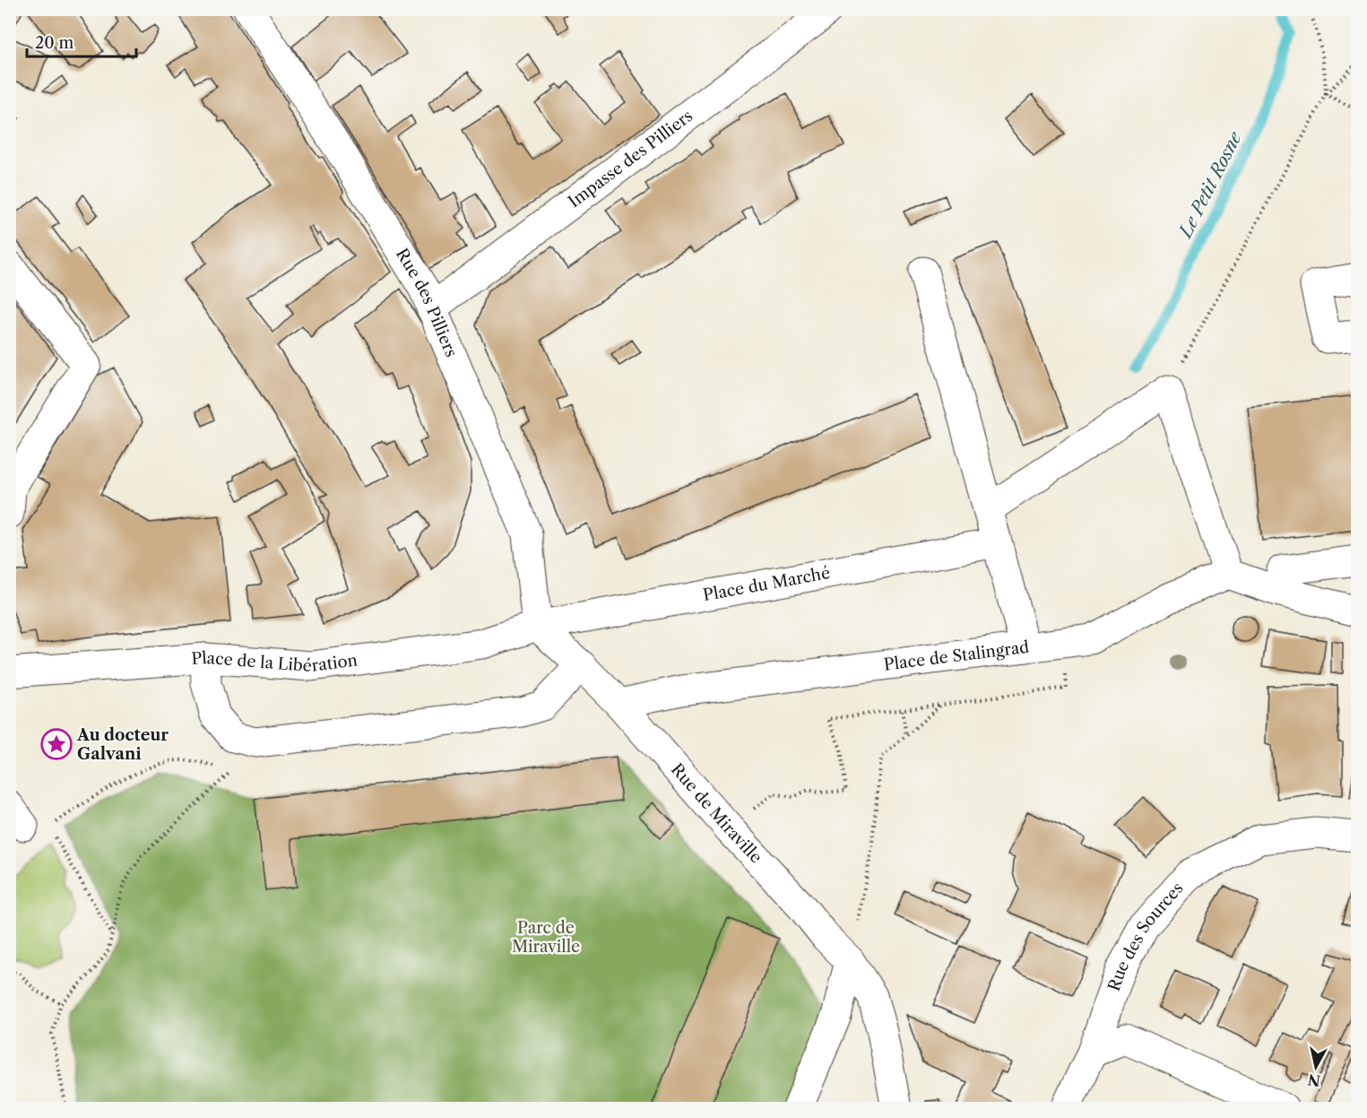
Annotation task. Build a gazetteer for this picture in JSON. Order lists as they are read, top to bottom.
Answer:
{
  "streets": {
    "street": [
      "Impasse des Pilliers",
      "Rue des Pilliers",
      "Place du Marché",
      "Place de Stalingrad",
      "Place de la Libération",
      "Rue de Miraville",
      "Rue des Sources"
    ]
  },
  "crossings": [
    ["Impasse des Pilliers", "Rue des Pilliers"],
    ["Rue des Pilliers", "Place du Marché"],
    ["Rue des Pilliers", "Place de la Libération"],
    ["Place du Marché", "Place de la Libération"],
    ["Place de Stalingrad", "Rue de Miraville"]
  ],
  "water": ["Le Petit Rosne"],
  "parks": ["Parc de Miraville"],
  "places": {
    "place": ["Au docteur Galvani"]
  },
  "scale_bar": "20 m",
  "north": "bottom"
}
